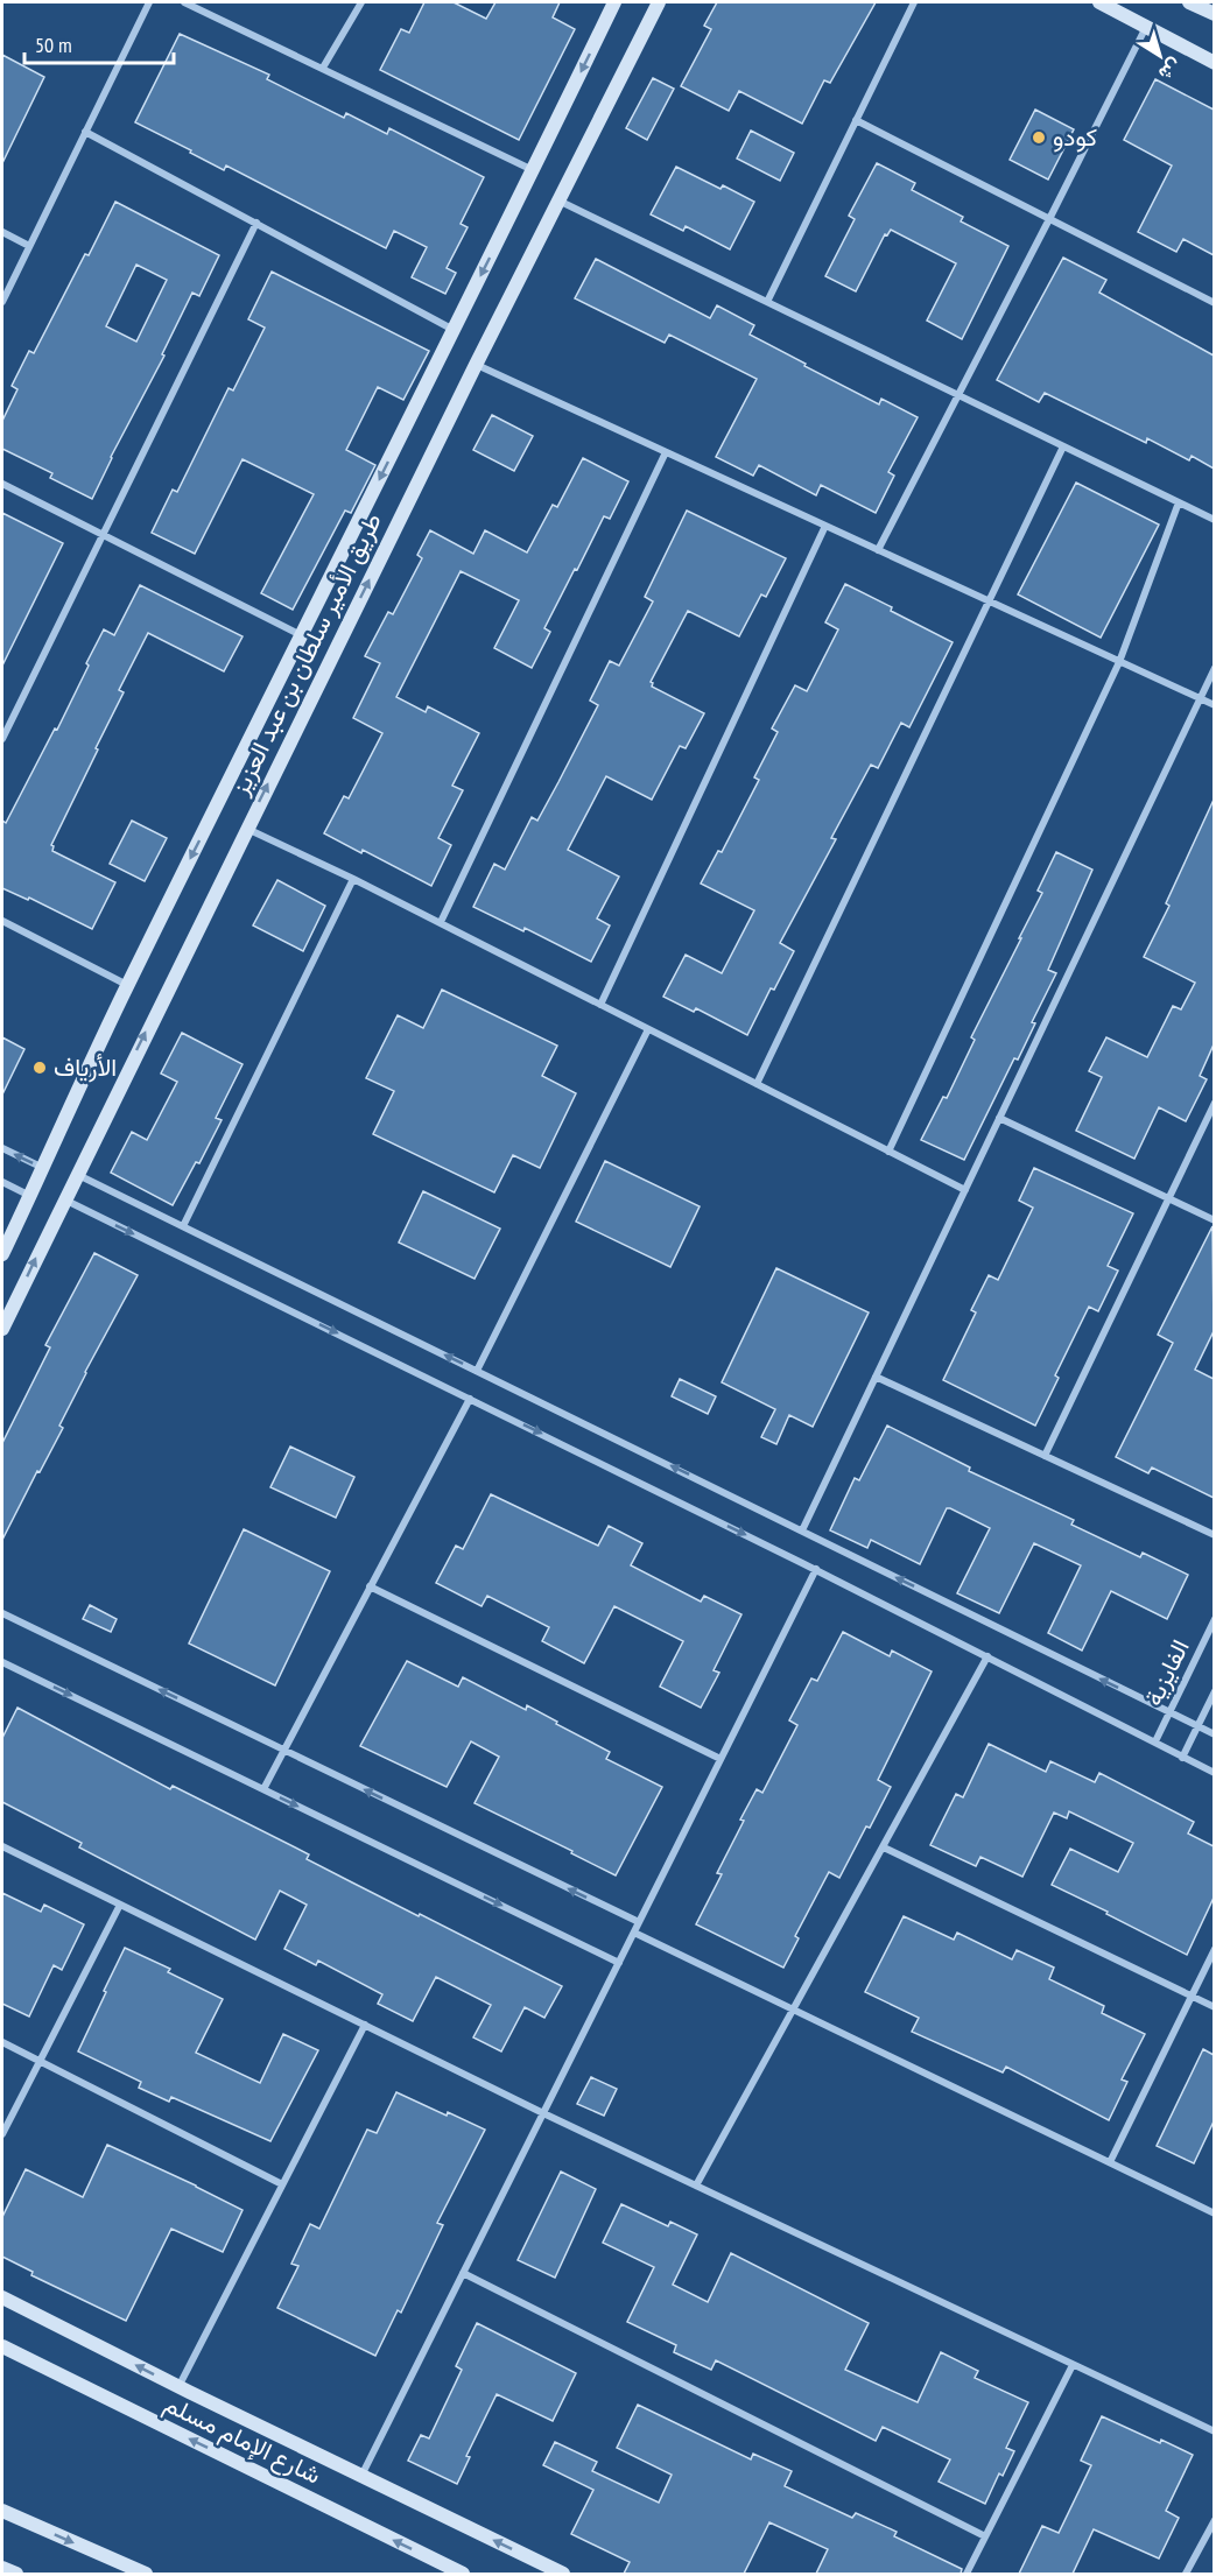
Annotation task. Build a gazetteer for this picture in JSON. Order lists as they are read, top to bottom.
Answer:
{
  "streets": {
    "main road": ["طريق الأمير سلطان بن عبد العزيز", "شارع الإمام مسلم"],
    "street": ["الفايزية"]
  },
  "places": ["كودو", "الأرياف"],
  "scale_bar": "50 m",
  "north": "bottom right"
}
